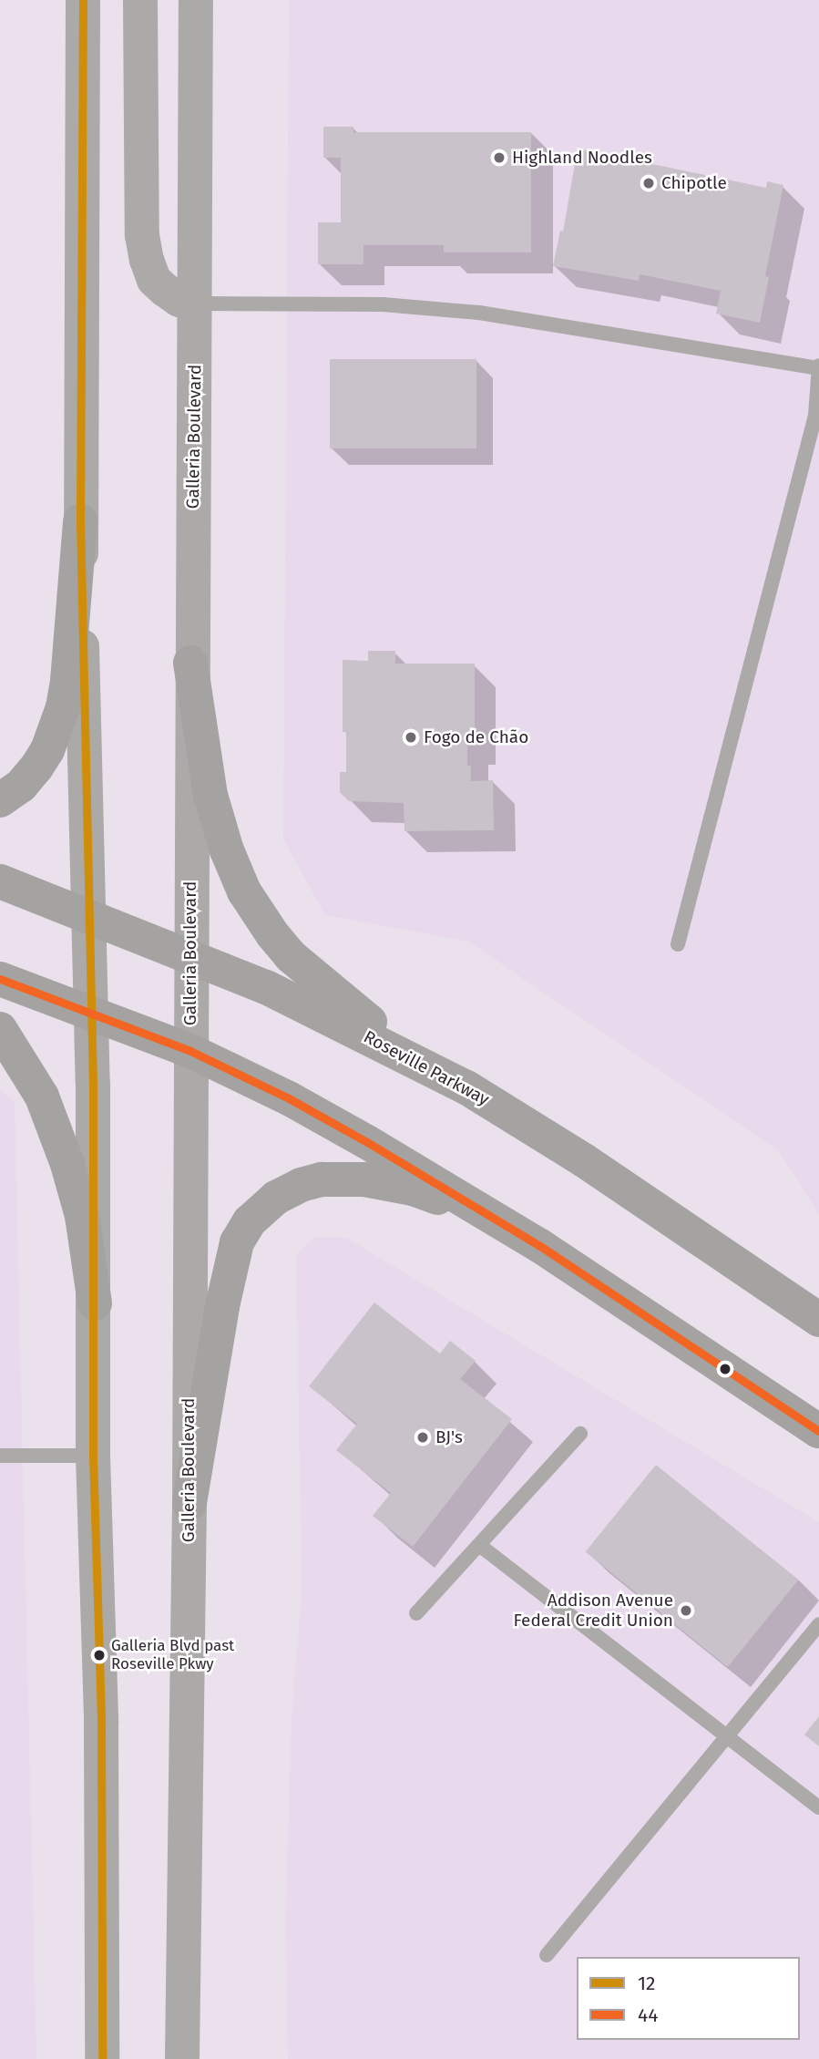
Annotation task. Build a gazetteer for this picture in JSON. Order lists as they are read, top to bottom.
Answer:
{
  "streets": {
    "main road": ["Galleria Boulevard", "Roseville Parkway"]
  },
  "crossings": [
    ["Galleria Boulevard", "Roseville Parkway"]
  ],
  "places": [
    "Highland Noodles",
    "Chipotle",
    "Fogo de Chão",
    "BJ's",
    "Addison Avenue Federal Credit Union",
    "Galleria Blvd past Roseville Pkwy"
  ],
  "lines": ["transit line 12", "transit line 44"],
  "legend": ["12", "44"]
}
